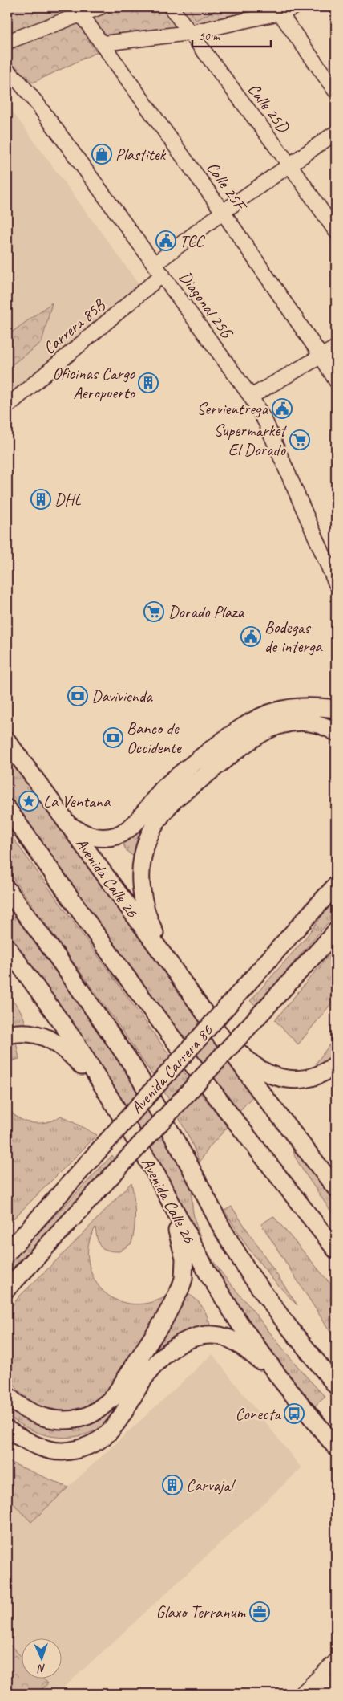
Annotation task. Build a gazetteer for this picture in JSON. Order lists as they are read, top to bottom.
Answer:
{
  "streets": {
    "main road": ["Avenida Calle 26", "Avenida Carrera 86"],
    "street": [
      "Calle 25D",
      "Calle 25F",
      "Diagonal 25G",
      "Carrera 85B"
    ]
  },
  "crossings": [
    ["Calle 25D", "Carrera 85B"],
    ["Calle 25F", "Carrera 85B"],
    ["Diagonal 25G", "Carrera 85B"]
  ],
  "places": {
    "shop": ["Plastitek"],
    "public building": ["TCC", "Servientrega", "Bodegas de interga"],
    "building": ["Oficinas Cargo Aeropuerto", "DHL", "Carvajal"],
    "supermarket": ["Supermarket El Dorado", "Dorado Plaza"],
    "bank": ["Davivienda", "Banco de Occidente"],
    "place": ["La Ventana"],
    "bus stop": ["Conecta"],
    "office": ["Glaxo Terranum"]
  },
  "scale_bar": "50 m",
  "north": "bottom"
}
